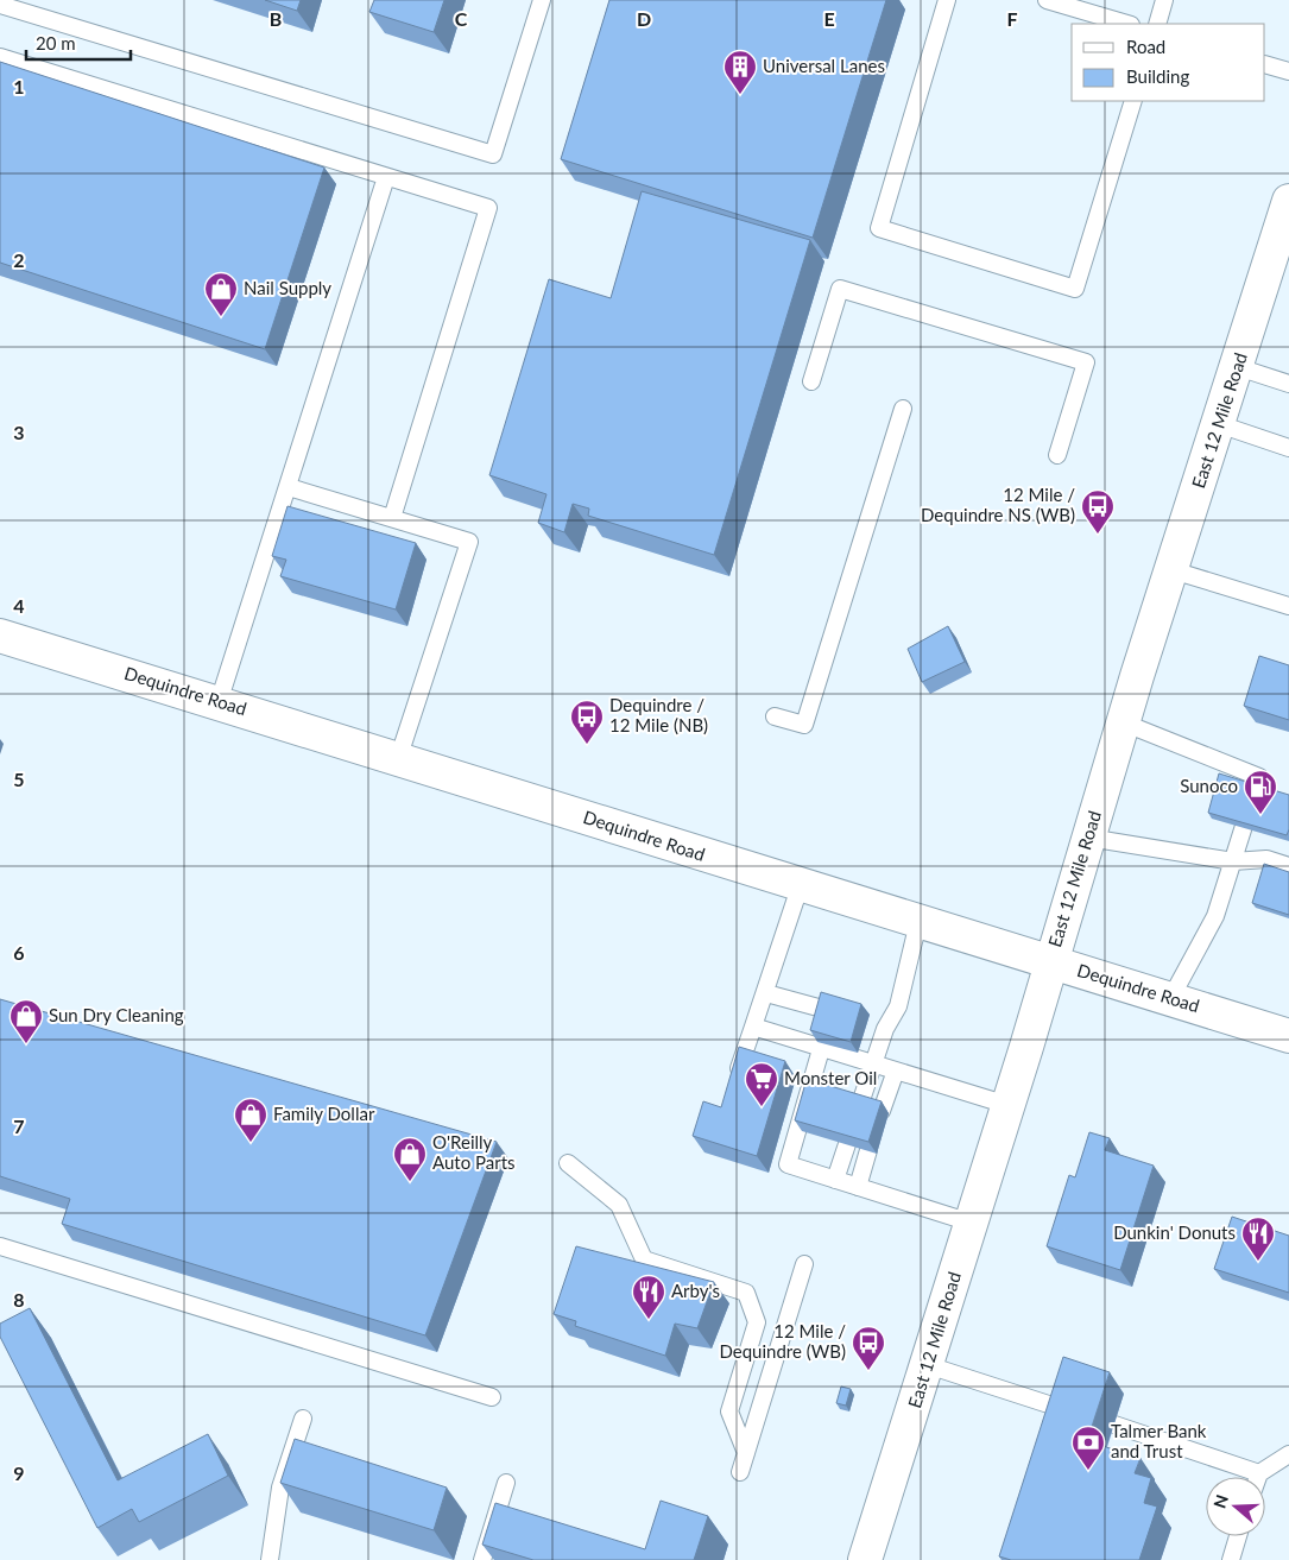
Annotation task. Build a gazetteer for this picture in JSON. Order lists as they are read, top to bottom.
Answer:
{
  "streets": {
    "main road": ["East 12 Mile Road", "Dequindre Road"]
  },
  "crossings": [
    ["East 12 Mile Road", "Dequindre Road"]
  ],
  "places": {
    "building": ["Universal Lanes"],
    "shop": [
      "Nail Supply",
      "Sun Dry Cleaning",
      "Family Dollar",
      "O'Reilly Auto Parts"
    ],
    "bus stop": ["12 Mile / Dequindre NS (WB)", "Dequindre / 12 Mile (NB)", "12 Mile / Dequindre (WB)"],
    "fuel station": ["Sunoco"],
    "supermarket": ["Monster Oil"],
    "restaurant": ["Dunkin' Donuts", "Arby's"],
    "bank": ["Talmer Bank and Trust"]
  },
  "legend": ["Road", "Building"],
  "scale_bar": "20 m",
  "north": "left",
  "grid": {
    "columns": [
      "B",
      "C",
      "D",
      "E",
      "F"
    ],
    "rows": [
      "1",
      "2",
      "3",
      "4",
      "5",
      "6",
      "7",
      "8",
      "9"
    ]
  }
}
